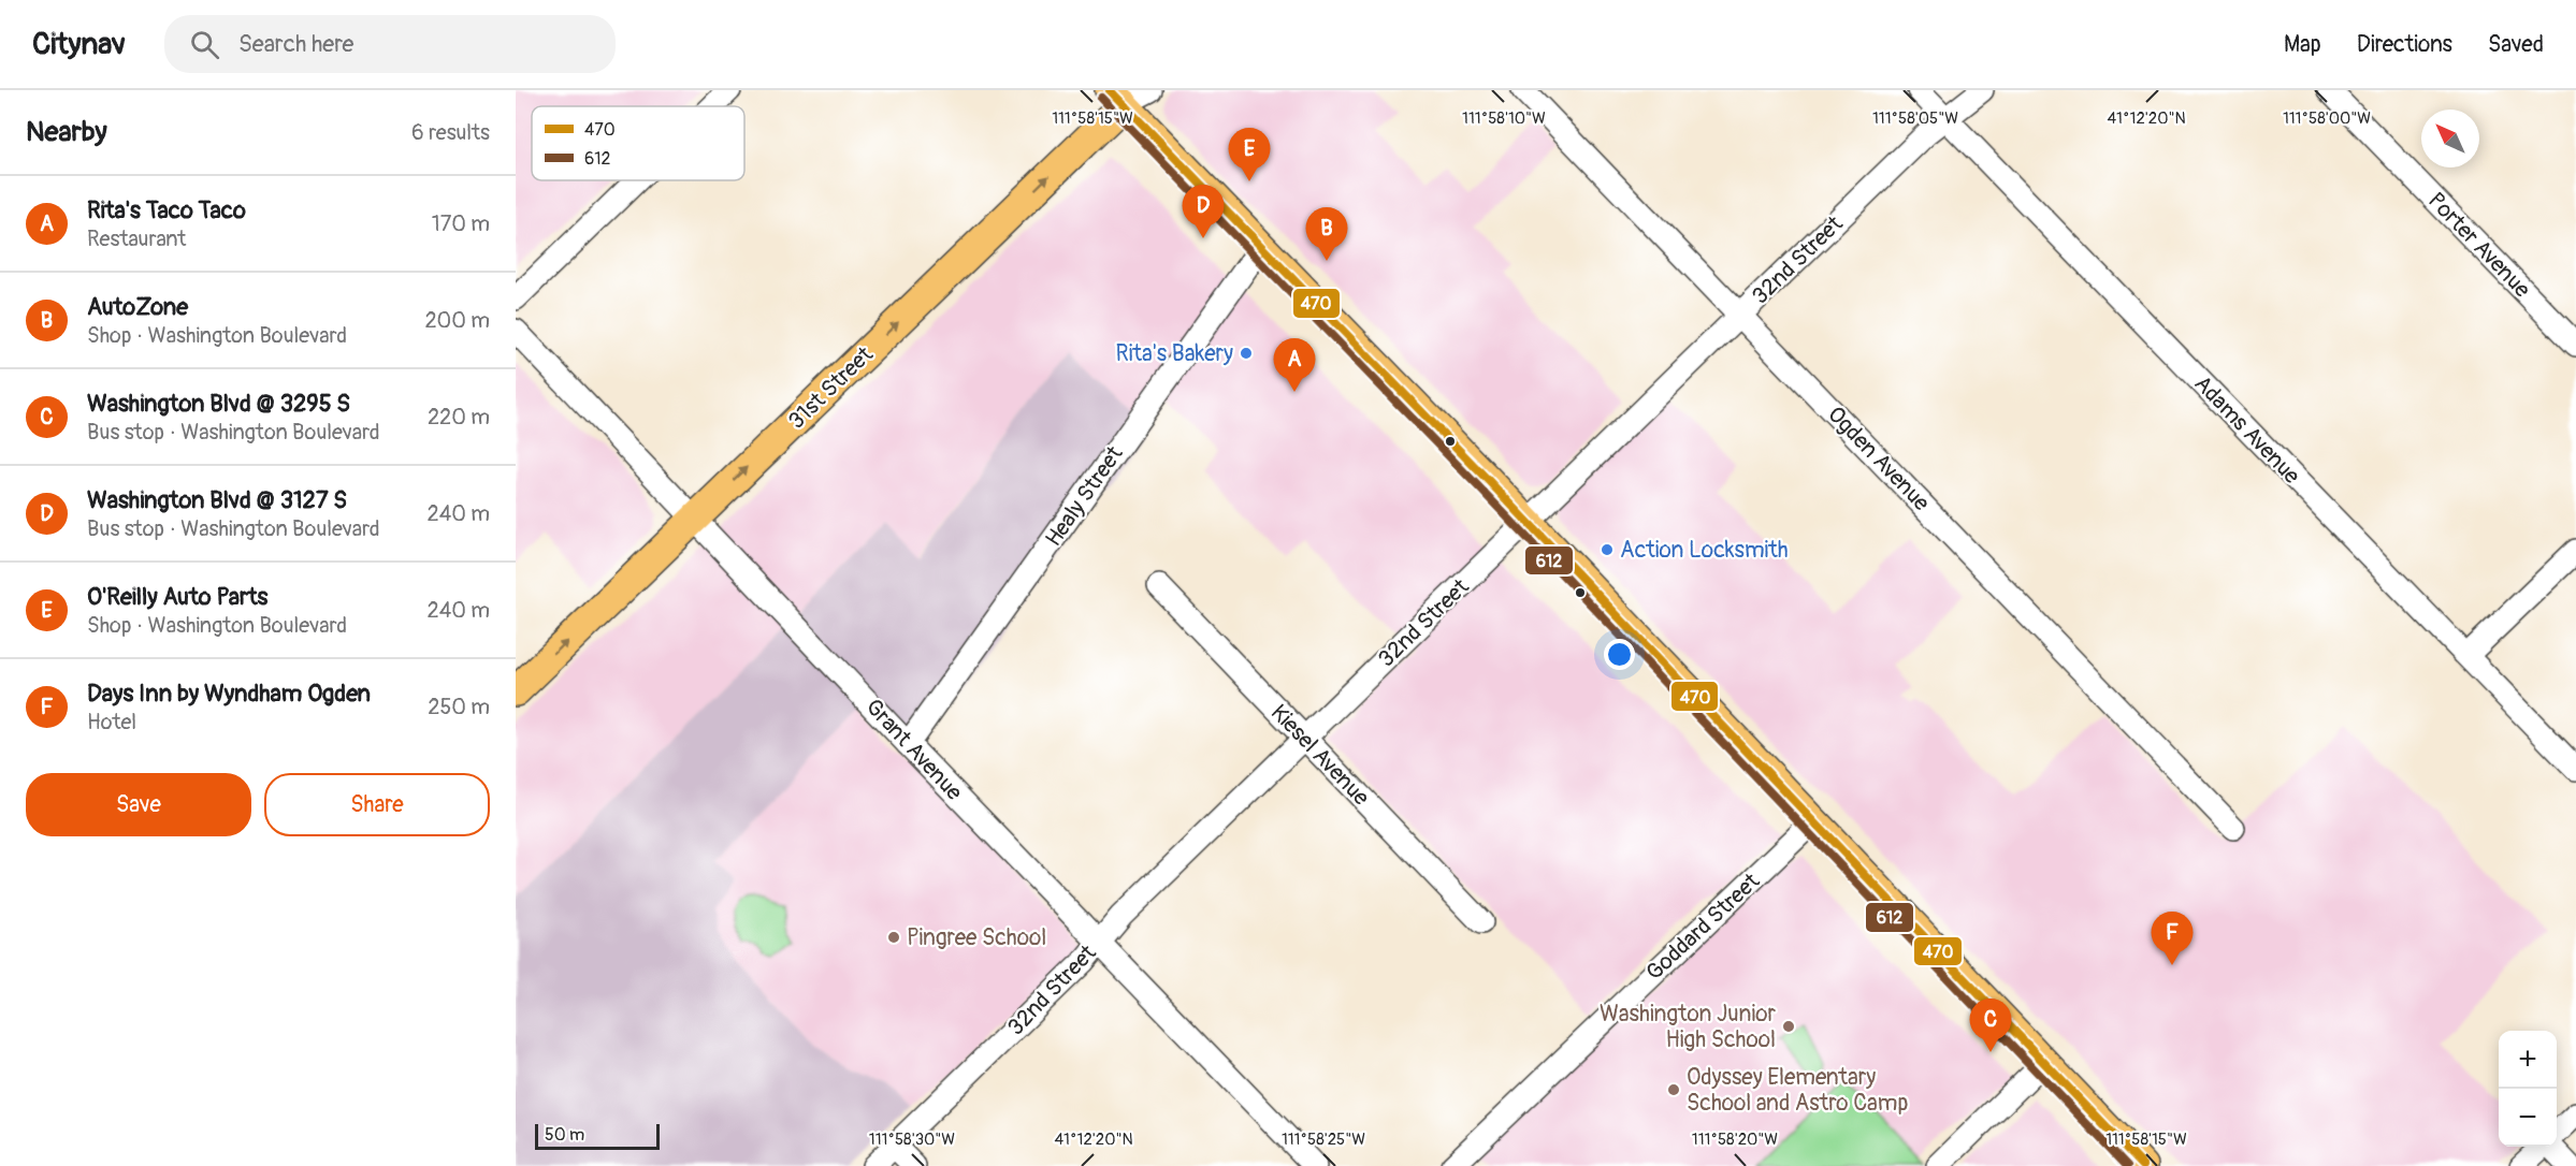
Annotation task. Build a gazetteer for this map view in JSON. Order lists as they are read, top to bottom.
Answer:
{
  "streets": {
    "main road": ["31st Street"],
    "street": [
      "Porter Avenue",
      "32nd Street",
      "Adams Avenue",
      "Ogden Avenue",
      "Healy Street",
      "Grant Avenue",
      "Kiesel Avenue",
      "Goddard Street"
    ]
  },
  "crossings": [
    ["32nd Street", "Adams Avenue"],
    ["32nd Street", "Ogden Avenue"],
    ["32nd Street", "Grant Avenue"],
    ["32nd Street", "Kiesel Avenue"],
    ["31st Street", "Grant Avenue"],
    ["Healy Street", "Grant Avenue"]
  ],
  "one_way": ["31st Street"],
  "places": [
    "Rita's Bakery",
    "Action Locksmith",
    "Pingree School",
    "Washington Junior High School",
    "Odyssey Elementary School and Astro Camp"
  ],
  "lines": ["transit line 470", "transit line 612"],
  "legend": ["470", "612"],
  "scale_bar": "50 m",
  "north": "top left",
  "page": {
    "header": "Citynav",
    "search": "Search here",
    "nav": ["Map", "Directions", "Saved"],
    "heading": ["Nearby", "6 results"],
    "pins": [
      "E",
      "D",
      "B",
      "A",
      "F",
      "C"
    ],
    "list": [
      {
        "mark": "A",
        "name": "Rita's Taco Taco",
        "note": "Restaurant",
        "value": "170 m"
      },
      {
        "mark": "B",
        "name": "AutoZone",
        "note": "Shop · Washington Boulevard",
        "value": "200 m"
      },
      {
        "mark": "C",
        "name": "Washington Blvd @ 3295 S",
        "note": "Bus stop · Washington Boulevard",
        "value": "220 m"
      },
      {
        "mark": "D",
        "name": "Washington Blvd @ 3127 S",
        "note": "Bus stop · Washington Boulevard",
        "value": "240 m"
      },
      {
        "mark": "E",
        "name": "O'Reilly Auto Parts",
        "note": "Shop · Washington Boulevard",
        "value": "240 m"
      },
      {
        "mark": "F",
        "name": "Days Inn by Wyndham Ogden",
        "note": "Hotel",
        "value": "250 m"
      }
    ],
    "buttons": ["Save", "Share"],
    "map_buttons": ["+", "−"],
    "scale": "50 m"
  },
  "coordinates": [
    "111°58'15\"W",
    "111°58'10\"W",
    "111°58'05\"W",
    "111°58'00\"W",
    "41°12'20\"N",
    "111°58'30\"W",
    "111°58'25\"W",
    "111°58'20\"W"
  ]
}
